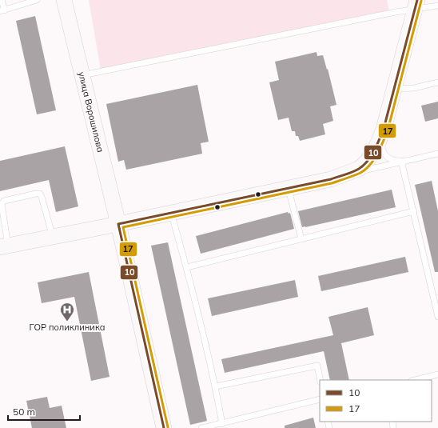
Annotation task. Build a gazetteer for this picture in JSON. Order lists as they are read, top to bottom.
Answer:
{
  "streets": {
    "main road": ["улица Ворошилова"]
  },
  "places": {
    "hospital": ["ГОР поликлиника"]
  },
  "lines": ["transit line 10", "transit line 17"],
  "legend": ["10", "17"],
  "scale_bar": "50 m"
}
